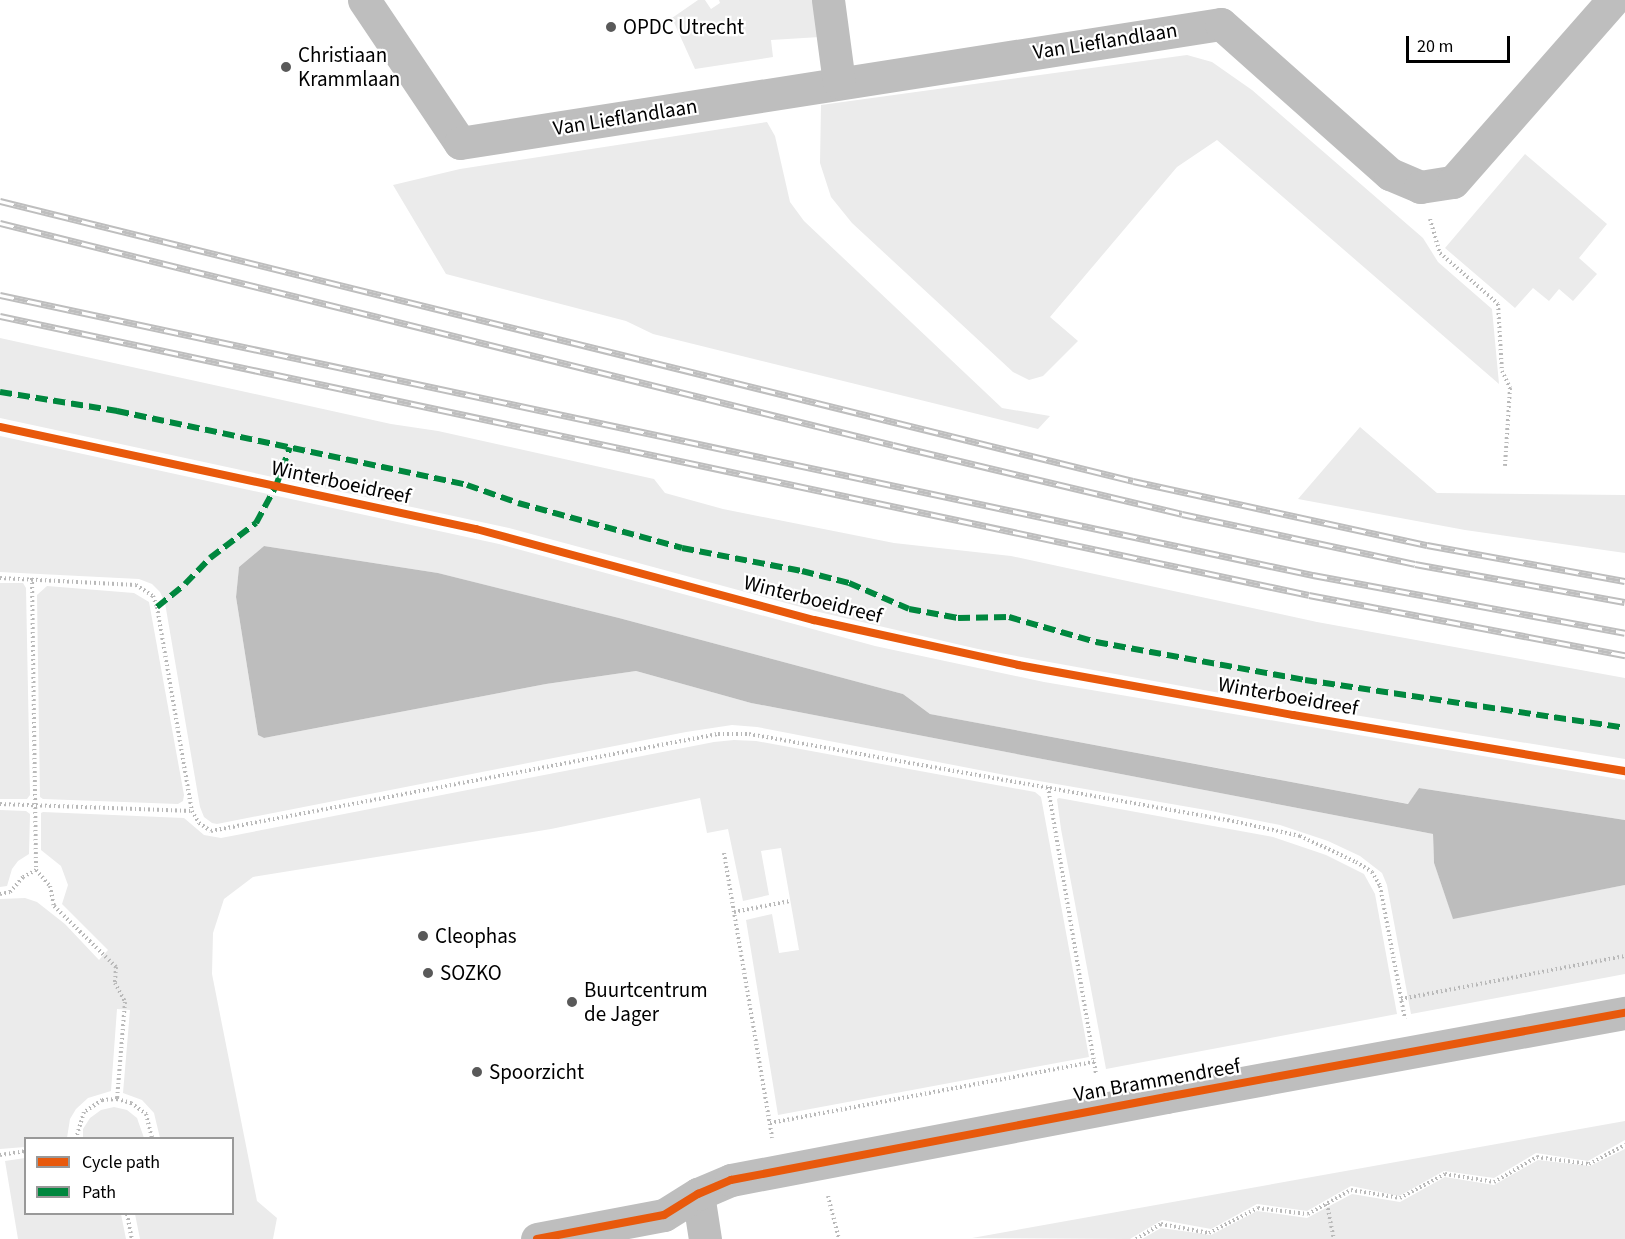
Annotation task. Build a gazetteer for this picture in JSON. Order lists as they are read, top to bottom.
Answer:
{
  "streets": {
    "street": ["Van Lieflandlaan", "Van Brammendreef"],
    "cycle path": ["Winterboeidreef"]
  },
  "places": [
    "OPDC Utrecht",
    "Christiaan Krammlaan",
    "Cleophas",
    "SOZKO",
    "Buurtcentrum de Jager",
    "Spoorzicht"
  ],
  "legend": ["Cycle path", "Path"],
  "scale_bar": "20 m"
}
